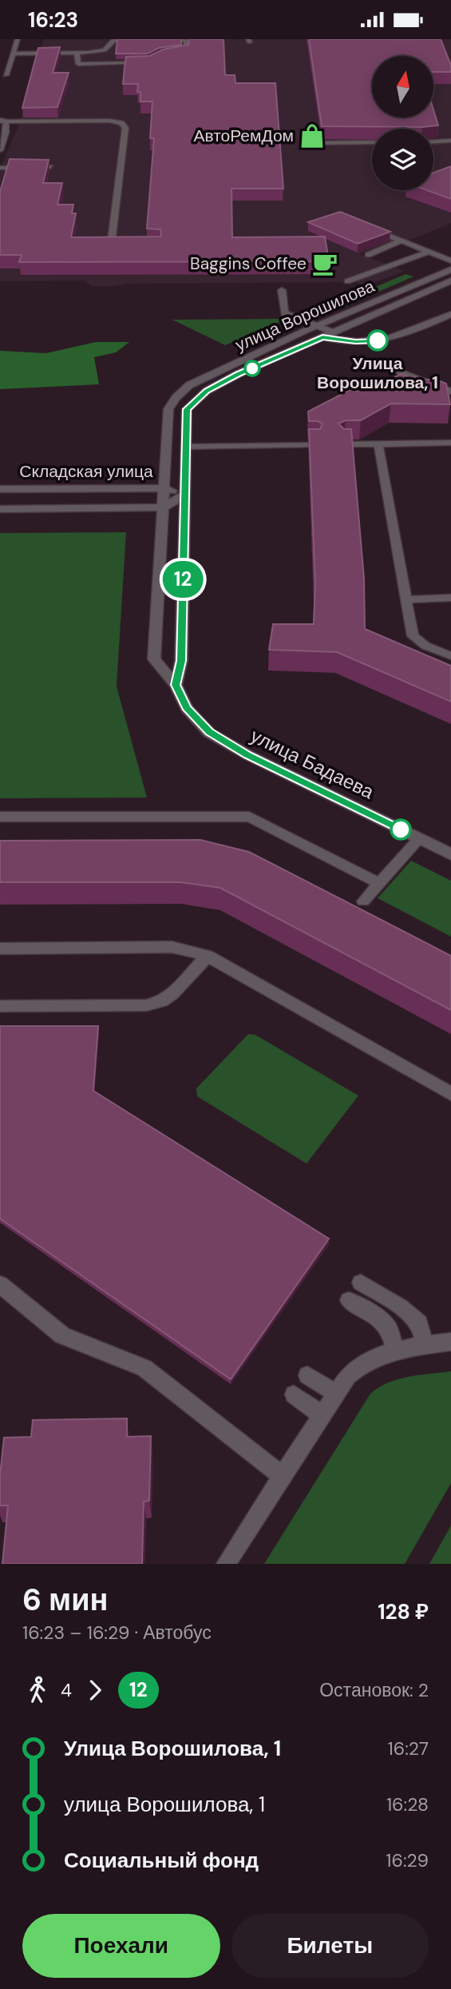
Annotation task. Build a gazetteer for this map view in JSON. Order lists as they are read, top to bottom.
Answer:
{
  "streets": {
    "street": ["улица Ворошилова", "Складская улица", "улица Бадаева"]
  },
  "crossings": [
    ["улица Ворошилова", "улица Бадаева"],
    ["Складская улица", "улица Бадаева"]
  ],
  "places": {
    "shop": ["АвтоРемДом"],
    "cafe": ["Baggins Coffee"],
    "other": ["Улица Ворошилова, 1"]
  },
  "lines": ["bus line 12"],
  "north": "top",
  "page": {
    "status": "16:23",
    "on_map": "12",
    "heading": ["6 мин", "16:23 – 16:29 · Автобус", "128 ₽"],
    "legs": ["4", "12", "Остановок: 2"],
    "list": [
      {
        "name": "Улица Ворошилова, 1",
        "value": "16:27"
      },
      {
        "name": "улица Ворошилова, 1",
        "value": "16:28"
      },
      {
        "name": "Социальный фонд",
        "value": "16:29"
      }
    ],
    "buttons": ["Поехали", "Билеты"]
  }
}
